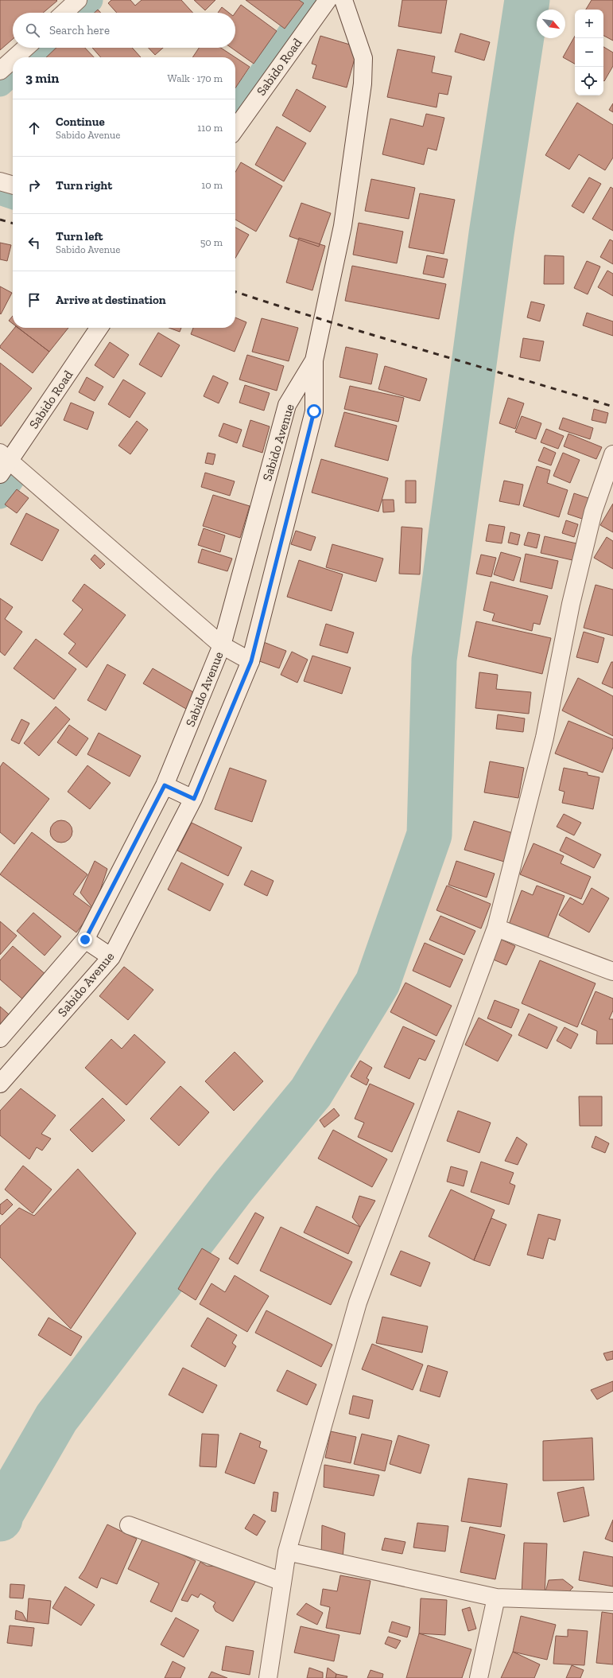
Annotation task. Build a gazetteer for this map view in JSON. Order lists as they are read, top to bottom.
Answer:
{
  "streets": {
    "street": ["Sabido Road", "Sabido Avenue"]
  },
  "north": "bottom right",
  "page": {
    "map_buttons": ["+", "−"],
    "search": "Search here",
    "heading": ["3 min", "Walk · 170 m"],
    "list": [
      ["Continue", "Sabido Avenue", "110 m"],
      ["Turn right", "10 m"],
      ["Turn left", "Sabido Avenue", "50 m"],
      "Arrive at destination"
    ]
  }
}
